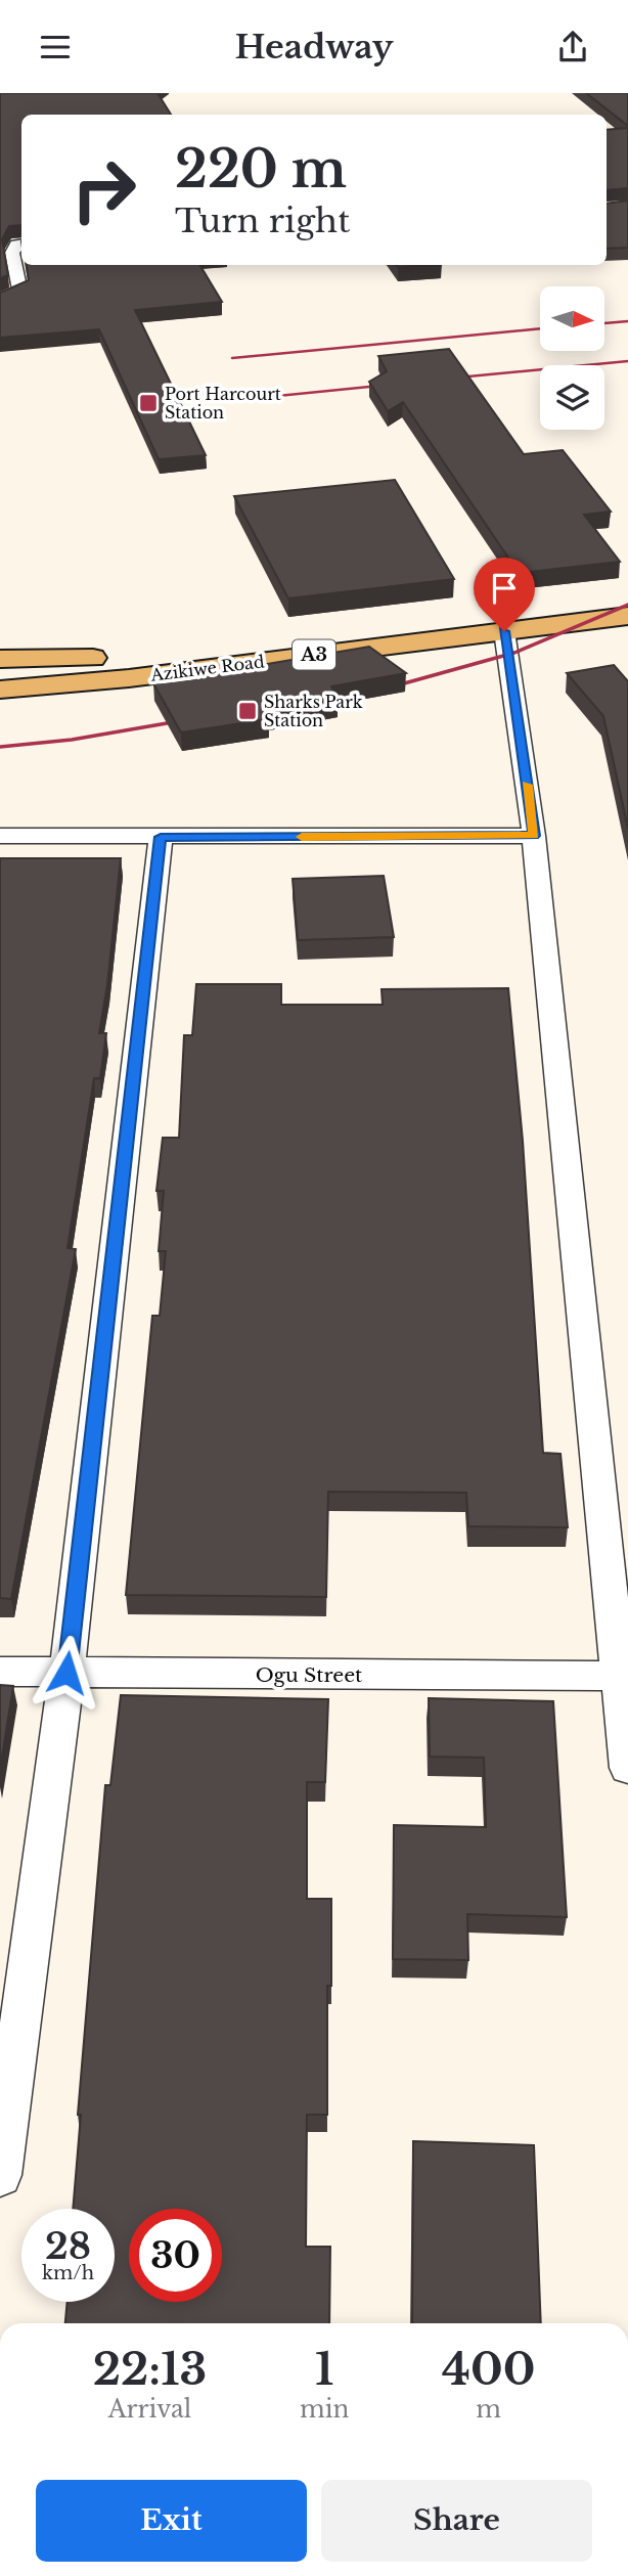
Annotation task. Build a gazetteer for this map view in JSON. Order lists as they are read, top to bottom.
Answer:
{
  "streets": {
    "main road": ["A3", "Azikiwe Road"],
    "street": ["Ogu Street"]
  },
  "places": {
    "transit": ["Port Harcourt Station", "Sharks Park Station"]
  },
  "north": "right",
  "page": {
    "header": "Headway",
    "turn": ["220 m", "Turn right"],
    "speed": "28 km/h",
    "limit": "30",
    "eta": [
      "22:13",
      "Arrival",
      "1",
      "min",
      "400",
      "m"
    ],
    "buttons": ["Exit", "Share"]
  }
}
